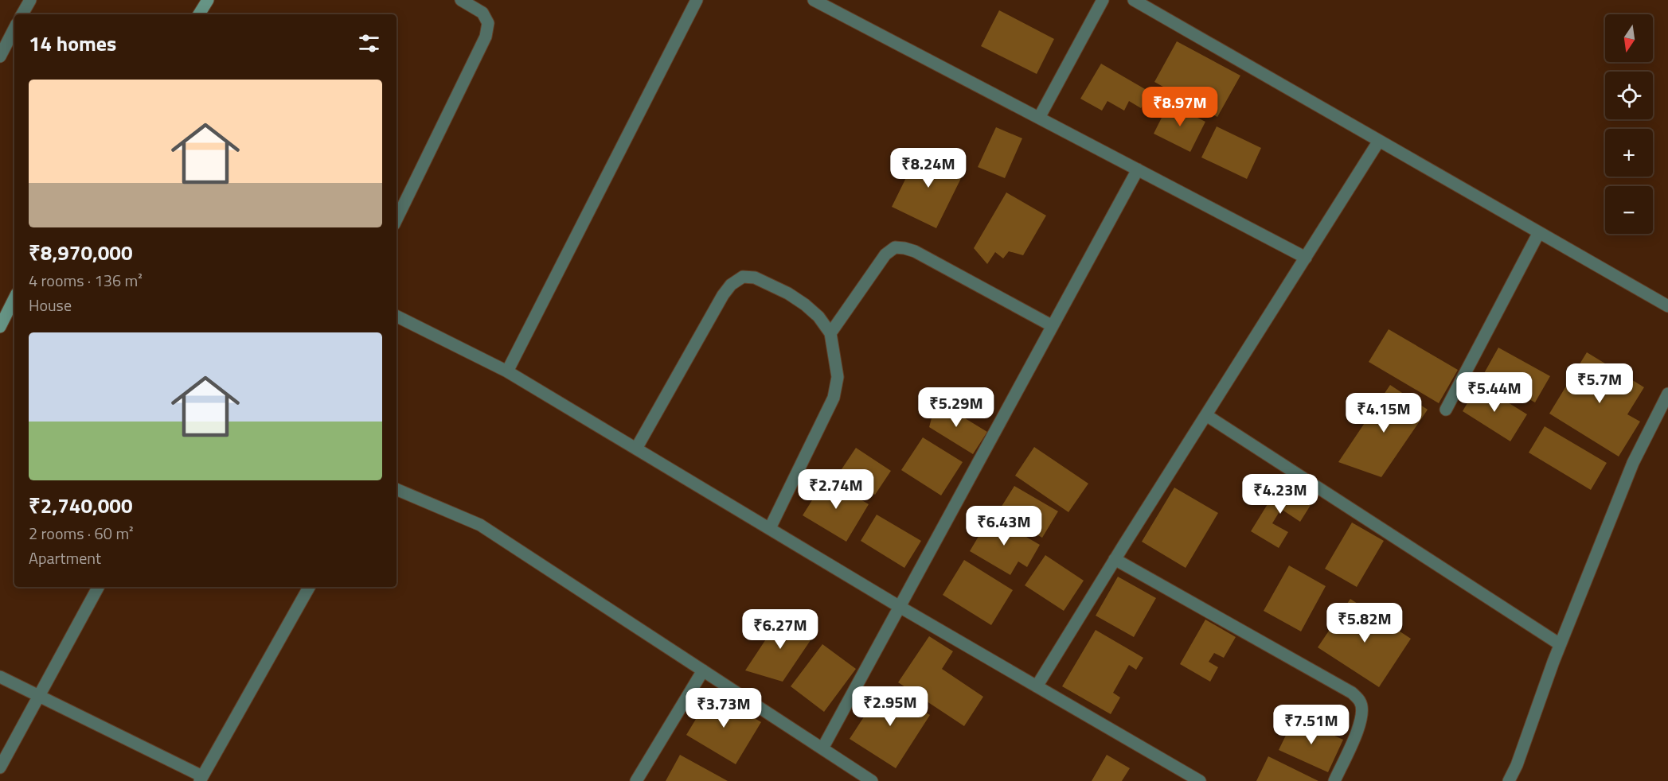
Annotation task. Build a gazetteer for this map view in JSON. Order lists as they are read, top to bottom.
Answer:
{
  "north": "bottom",
  "page": {
    "map_buttons": ["+", "−"],
    "heading": "14 homes",
    "list": [
      {
        "name": "₹8,970,000",
        "note": "4 rooms · 136 m² · House"
      },
      {
        "name": "₹2,740,000",
        "note": "2 rooms · 60 m² · Apartment"
      }
    ],
    "price": [
      "₹8.97M",
      "₹8.24M",
      "₹5.7M",
      "₹5.44M",
      "₹5.29M",
      "₹4.15M",
      "₹2.74M",
      "₹4.23M",
      "₹6.43M",
      "₹5.82M",
      "₹6.27M",
      "₹2.95M",
      "₹3.73M",
      "₹7.51M"
    ]
  }
}
